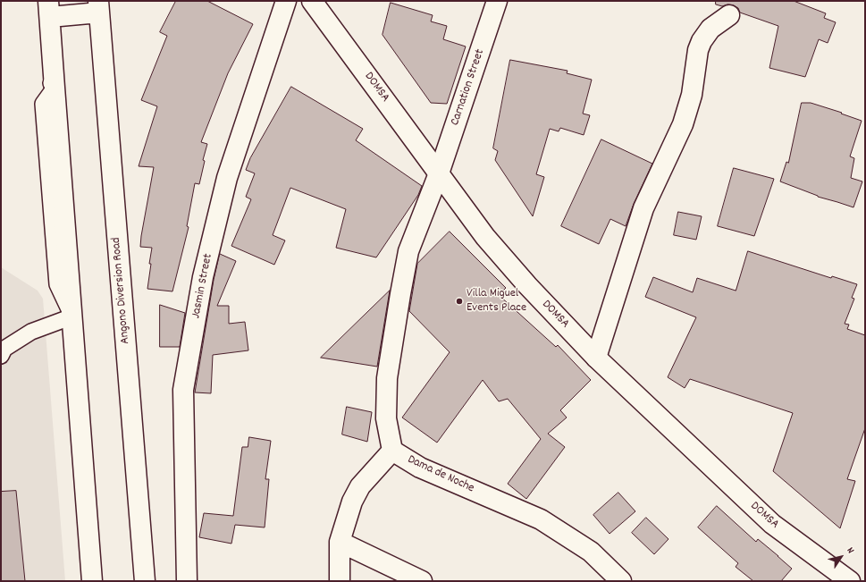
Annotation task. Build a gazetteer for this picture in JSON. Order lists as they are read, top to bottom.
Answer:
{
  "streets": {
    "main road": [
      "DOMSA",
      "Carnation Street",
      "Jasmin Street",
      "Angono Diversion Road",
      "Dama de Noche"
    ]
  },
  "crossings": [
    ["DOMSA", "Carnation Street"],
    ["DOMSA", "Dama de Noche"],
    ["Carnation Street", "Dama de Noche"]
  ],
  "places": ["Villa Miguel Events Place"],
  "north": "top right"
}
